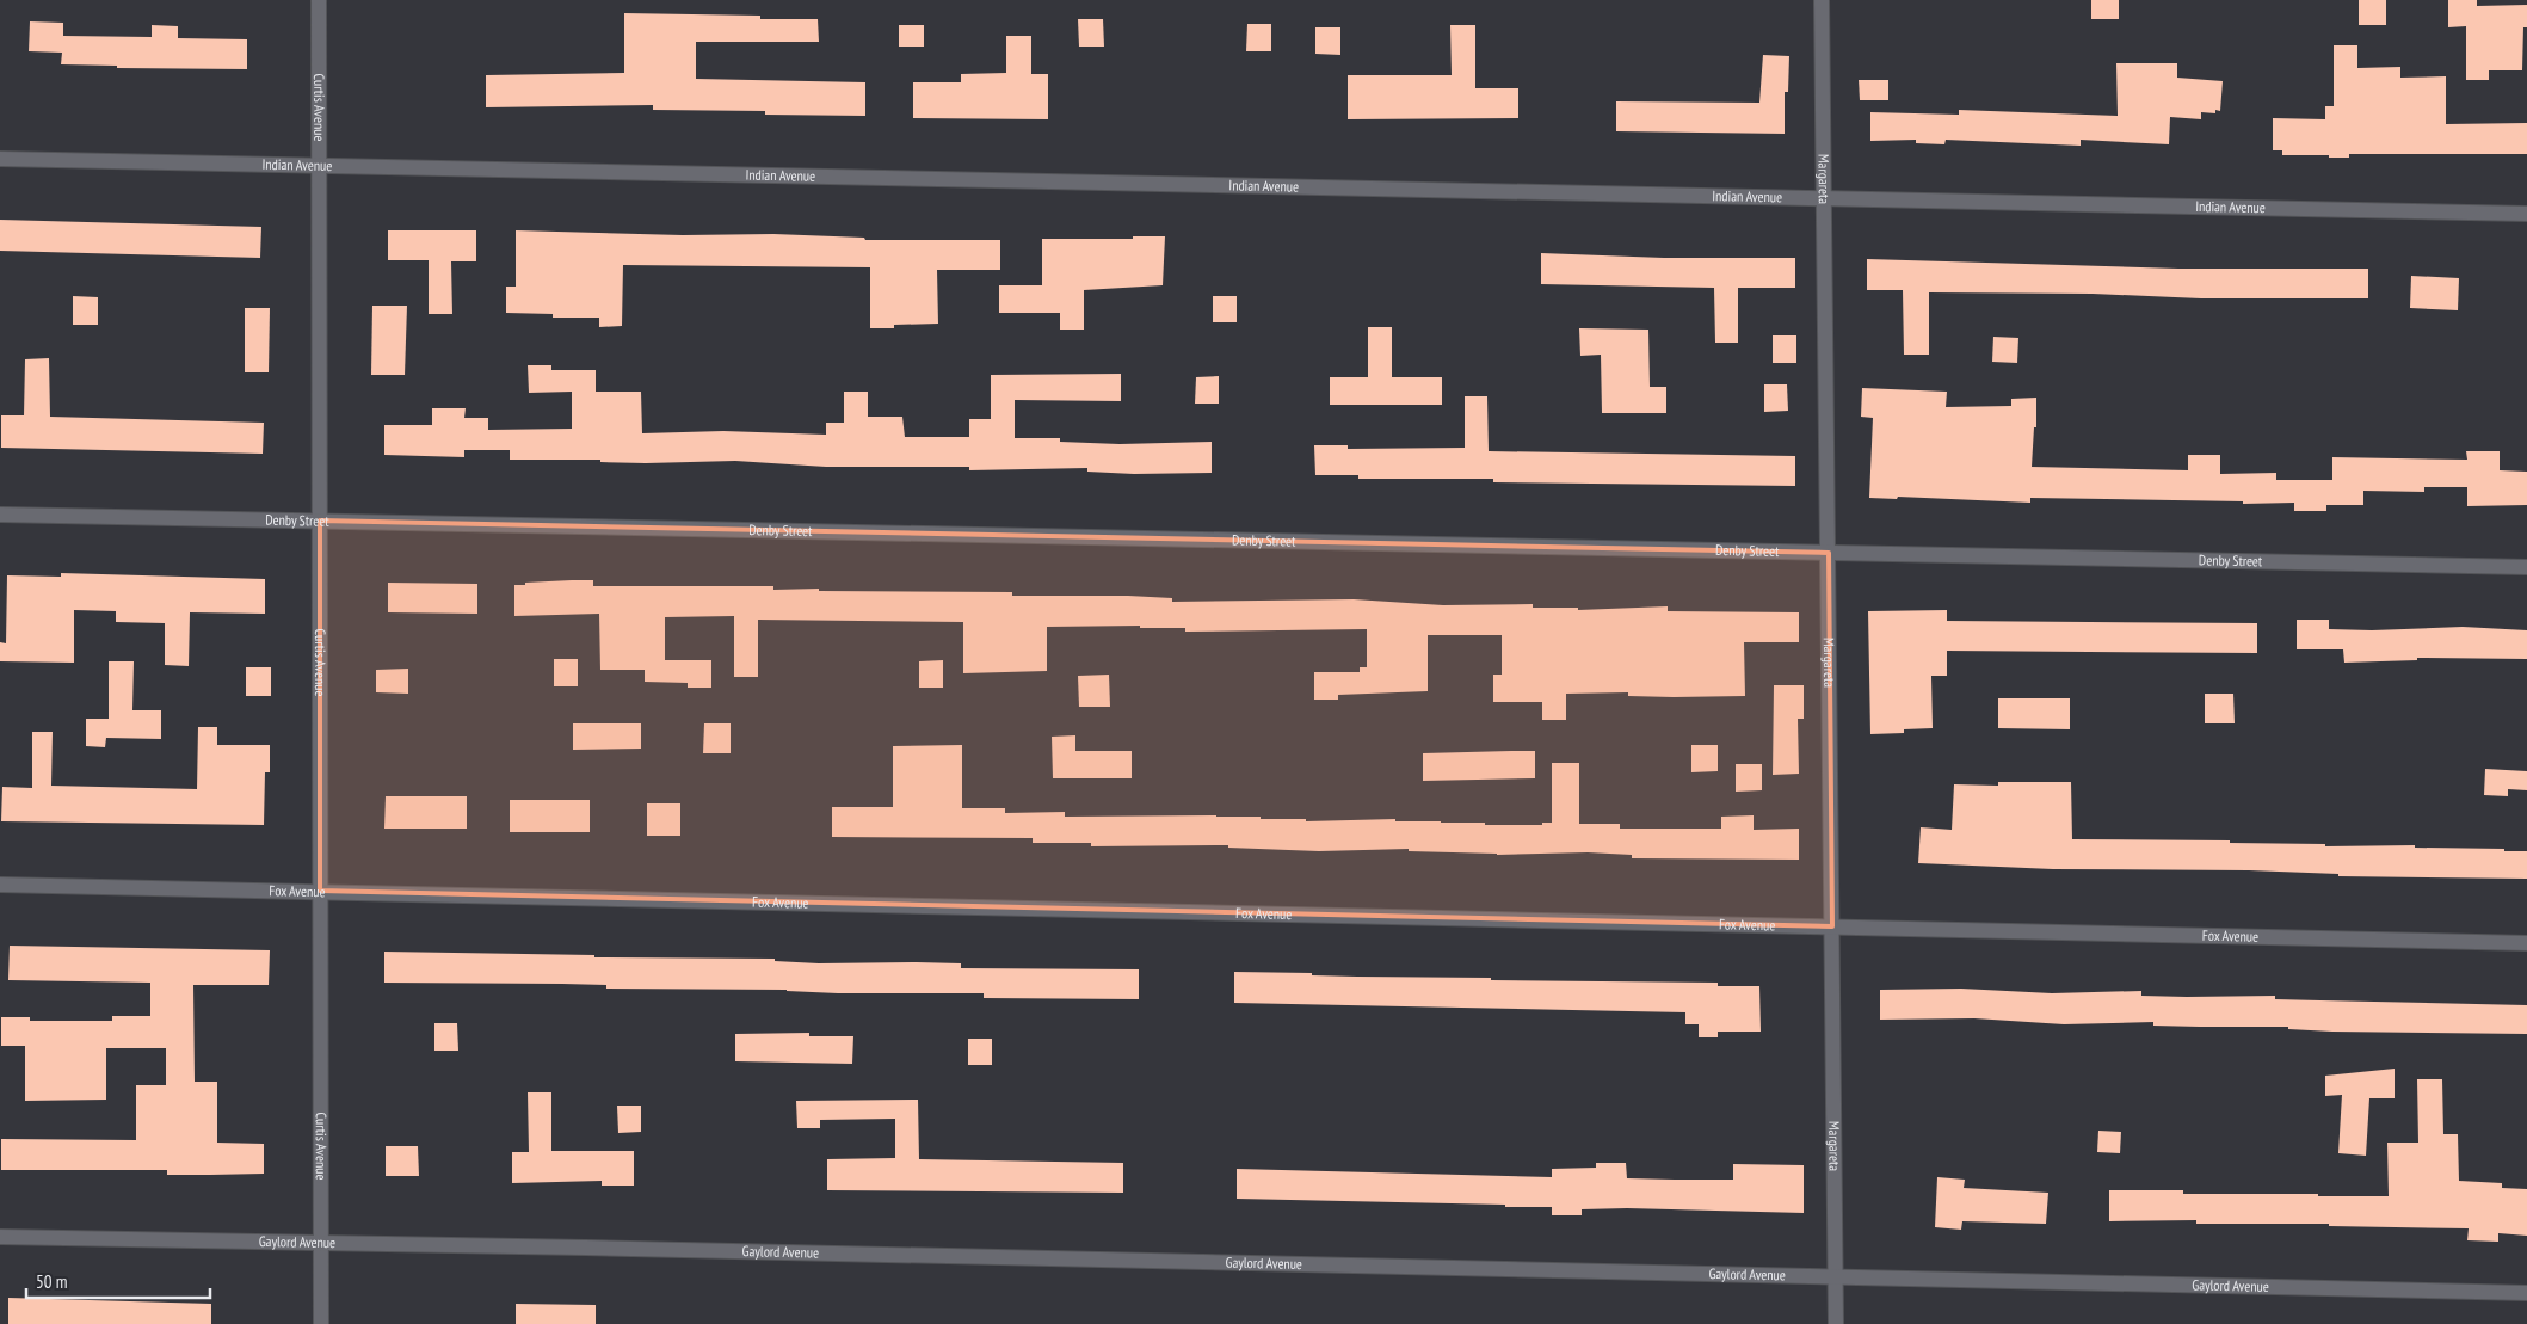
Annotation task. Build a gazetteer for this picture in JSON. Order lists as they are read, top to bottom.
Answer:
{
  "streets": {
    "street": [
      "Curtis Avenue",
      "Indian Avenue",
      "Margareta",
      "Denby Street",
      "Fox Avenue",
      "Gaylord Avenue"
    ]
  },
  "crossings": [
    ["Curtis Avenue", "Indian Avenue"],
    ["Curtis Avenue", "Denby Street"],
    ["Curtis Avenue", "Fox Avenue"],
    ["Curtis Avenue", "Gaylord Avenue"],
    ["Indian Avenue", "Margareta"],
    ["Margareta", "Denby Street"],
    ["Margareta", "Fox Avenue"],
    ["Margareta", "Gaylord Avenue"]
  ],
  "scale_bar": "50 m"
}
